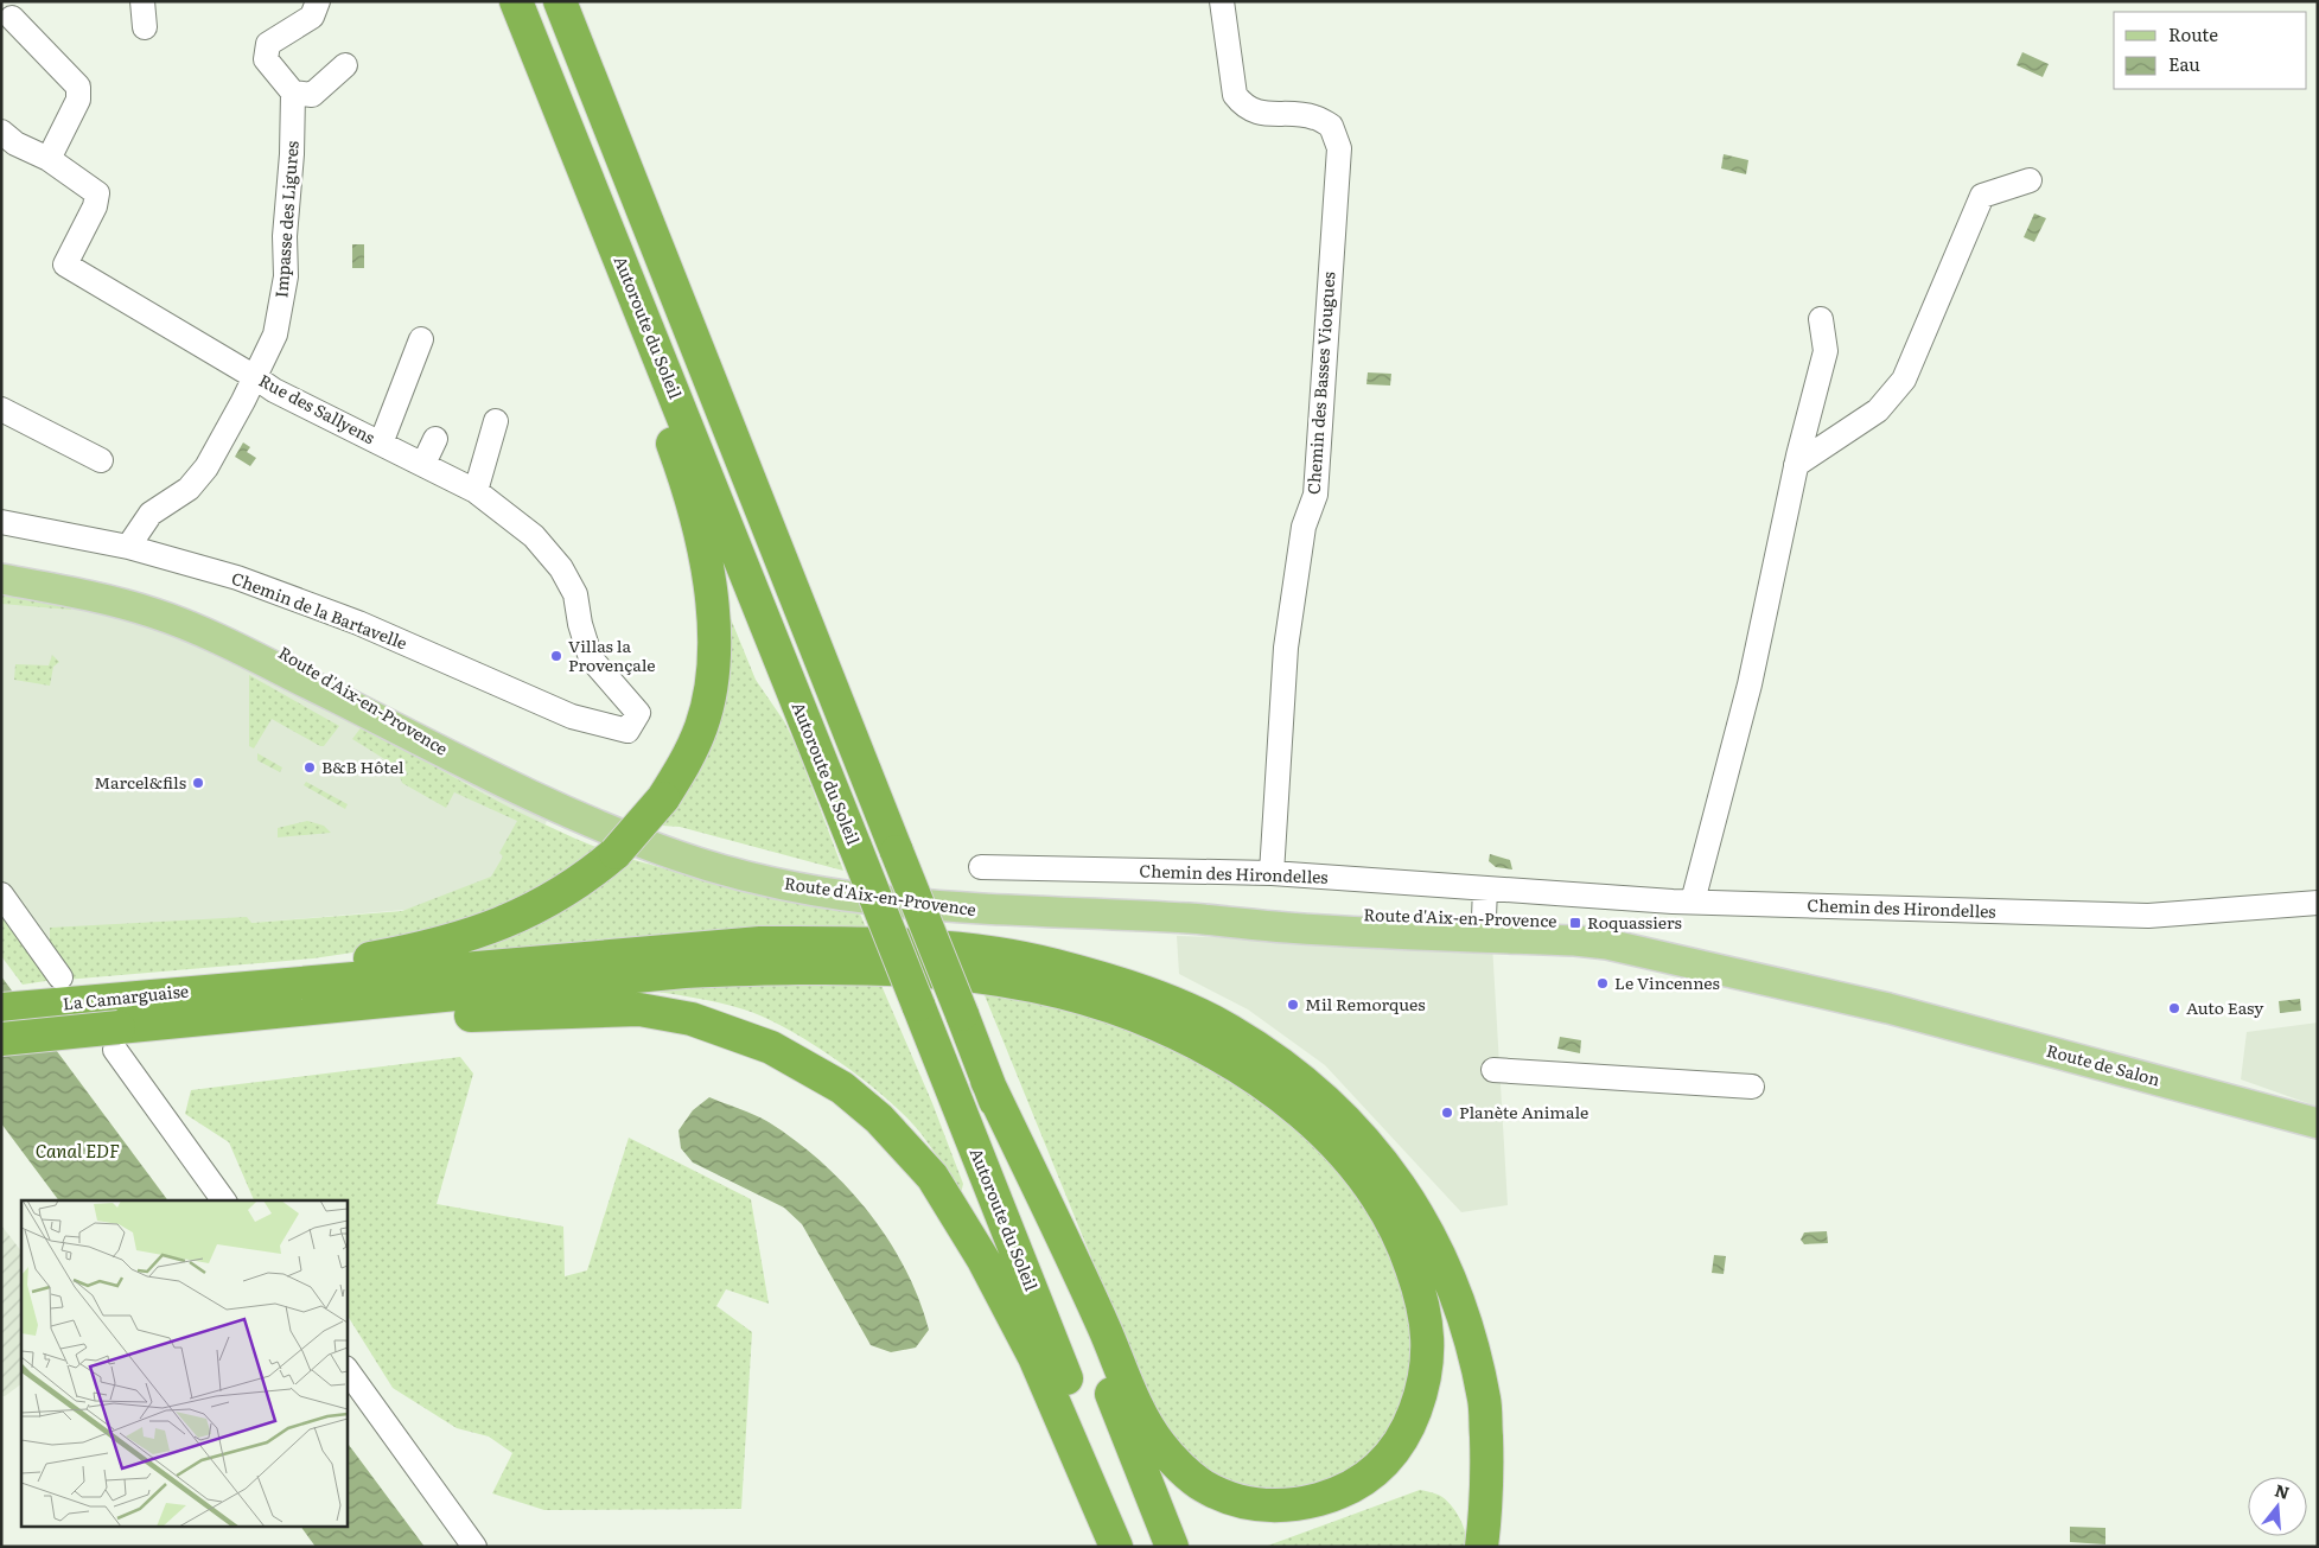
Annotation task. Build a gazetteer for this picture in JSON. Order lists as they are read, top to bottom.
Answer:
{
  "streets": {
    "highway": ["Autoroute du Soleil", "La Camarguaise"],
    "main road": ["Route d'Aix-en-Provence", "Route de Salon"],
    "street": [
      "Impasse des Ligures",
      "Chemin des Basses Viougues",
      "Rue des Sallyens",
      "Chemin de la Bartavelle",
      "Chemin des Hirondelles"
    ]
  },
  "crossings": [
    ["Impasse des Ligures", "Rue des Sallyens"],
    ["Impasse des Ligures", "Chemin de la Bartavelle"],
    ["Chemin des Basses Viougues", "Chemin des Hirondelles"],
    ["Rue des Sallyens", "Chemin de la Bartavelle"],
    ["Route d'Aix-en-Provence", "Chemin des Hirondelles"],
    ["Route d'Aix-en-Provence", "Route de Salon"]
  ],
  "water": ["Canal EDF"],
  "places": {
    "other": [
      "Villas la Provençale",
      "B&B Hôtel",
      "Marcel&fils",
      "Le Vincennes",
      "Mil Remorques",
      "Auto Easy",
      "Planète Animale"
    ],
    "transit": ["Roquassiers"]
  },
  "legend": ["Route", "Eau"],
  "north": "top"
}
